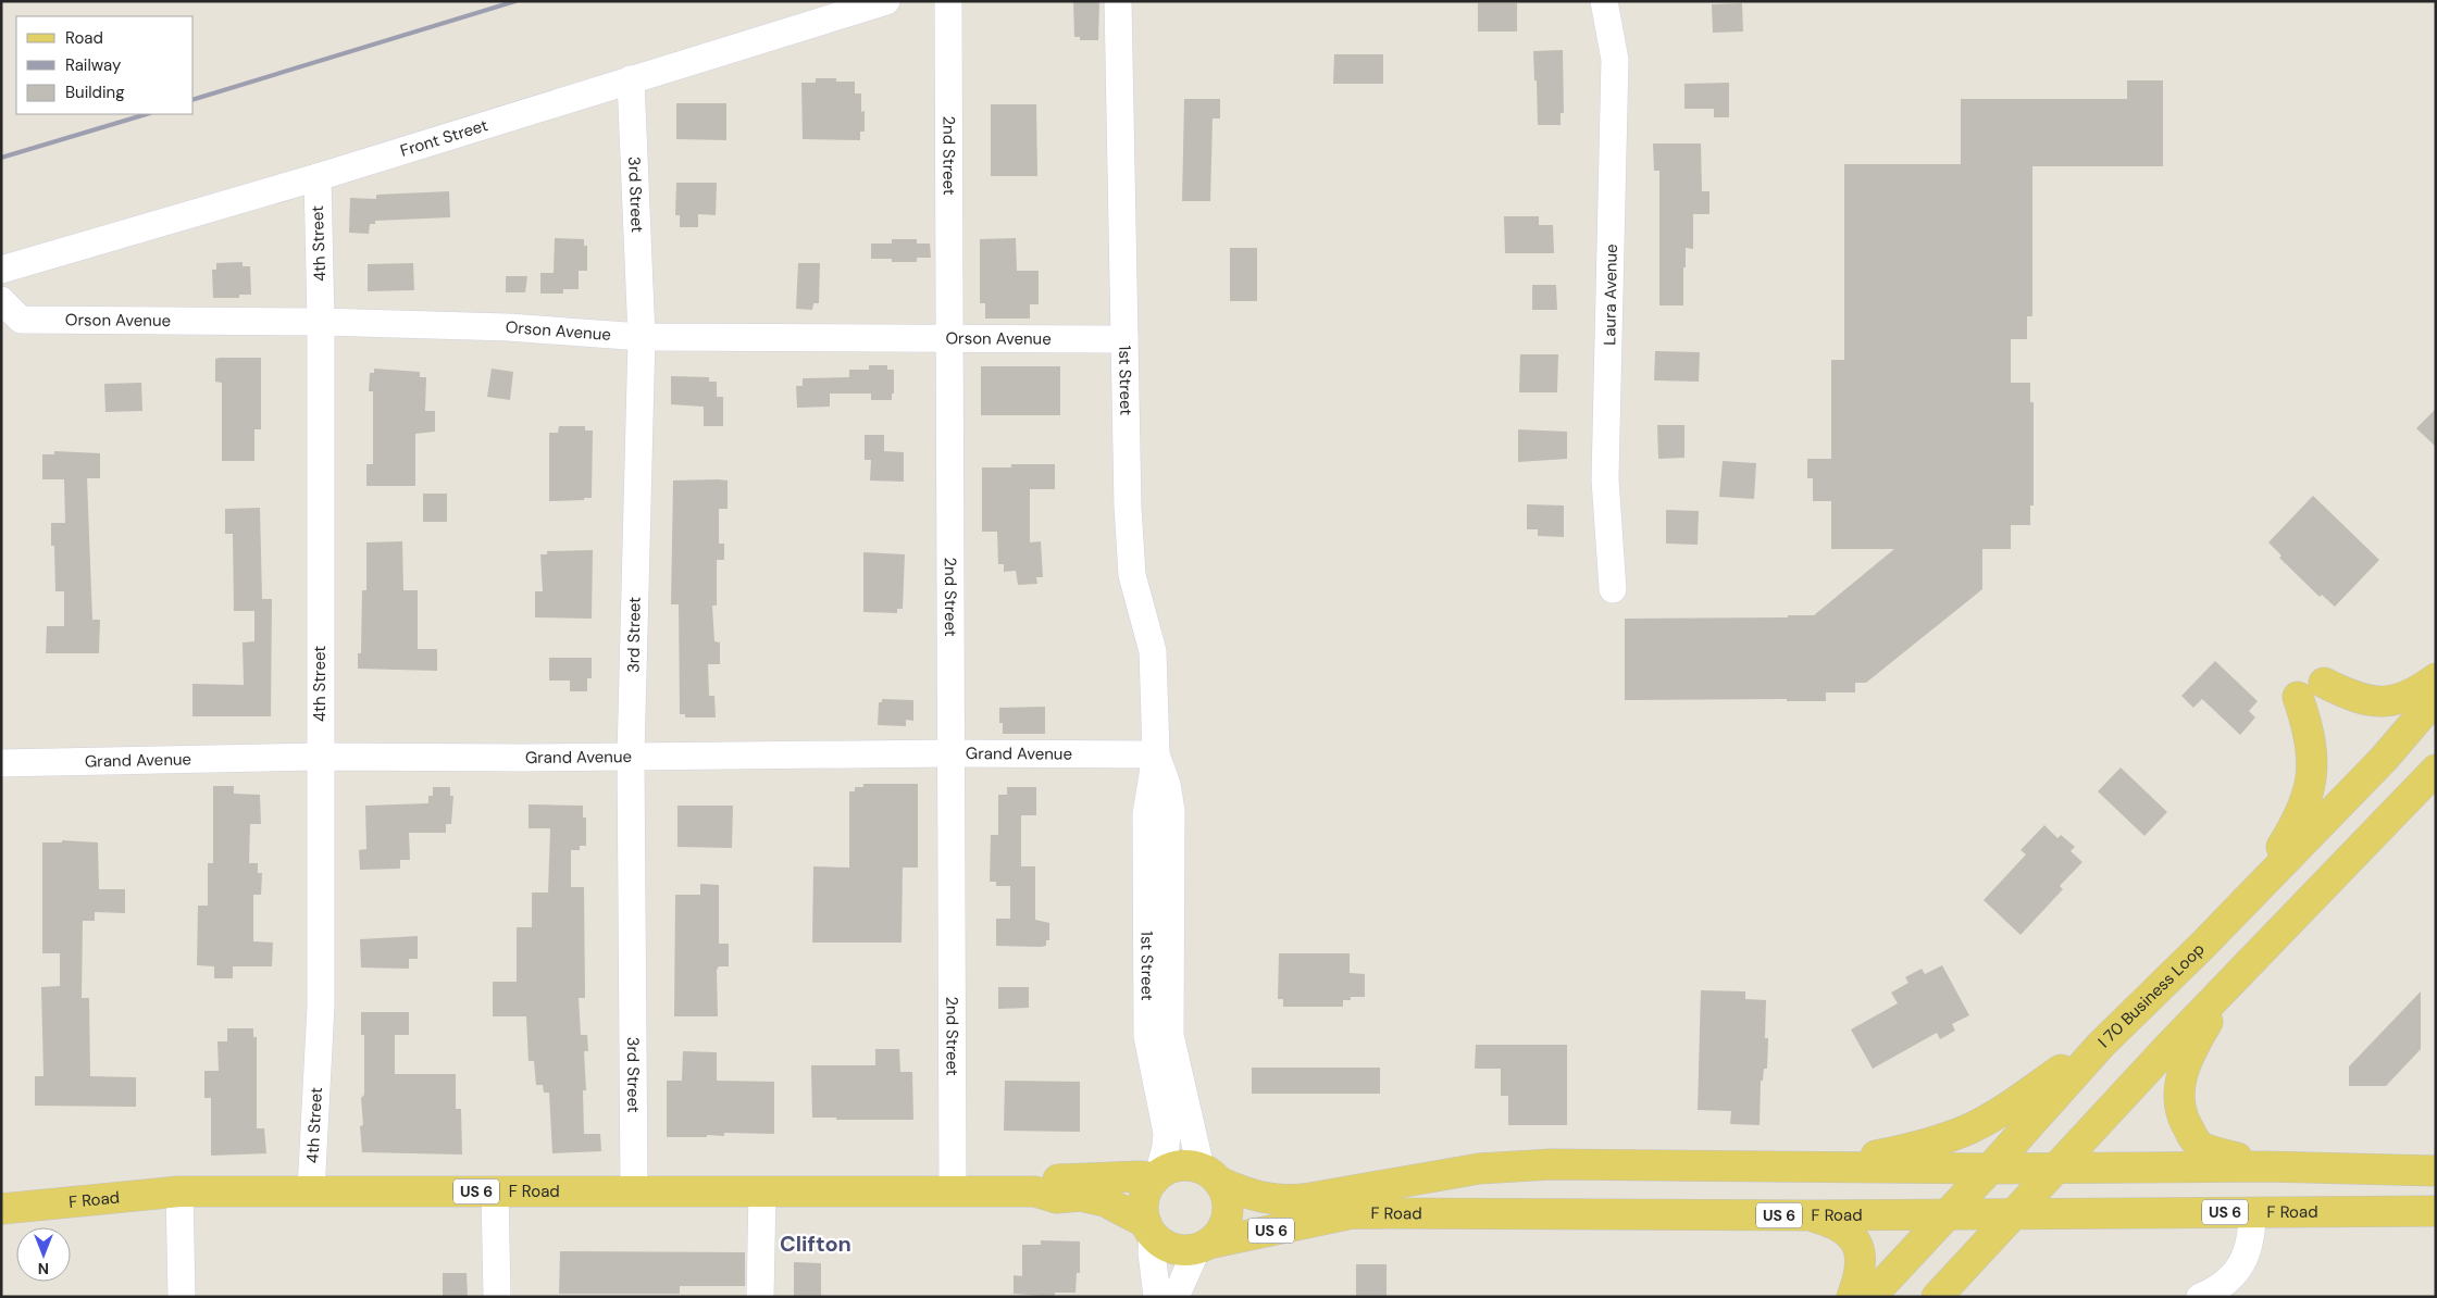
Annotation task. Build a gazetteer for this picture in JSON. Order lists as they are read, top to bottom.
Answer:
{
  "streets": {
    "main road": ["I 70 Business Loop", "US 6", "F Road"],
    "street": [
      "Front Street",
      "2nd Street",
      "3rd Street",
      "4th Street",
      "Laura Avenue",
      "Orson Avenue",
      "1st Street",
      "Grand Avenue"
    ]
  },
  "crossings": [
    ["Front Street", "3rd Street"],
    ["Front Street", "4th Street"],
    ["2nd Street", "Orson Avenue"],
    ["2nd Street", "Grand Avenue"],
    ["2nd Street", "F Road"],
    ["3rd Street", "Orson Avenue"],
    ["3rd Street", "Grand Avenue"],
    ["3rd Street", "F Road"],
    ["4th Street", "Orson Avenue"],
    ["4th Street", "Grand Avenue"],
    ["4th Street", "F Road"],
    ["Orson Avenue", "1st Street"],
    ["1st Street", "Grand Avenue"],
    ["1st Street", "US 6"],
    ["1st Street", "F Road"],
    ["I 70 Business Loop", "US 6"],
    ["I 70 Business Loop", "F Road"],
    ["US 6", "F Road"]
  ],
  "districts": ["Clifton"],
  "legend": ["Road", "Railway", "Building"],
  "north": "bottom"
}
